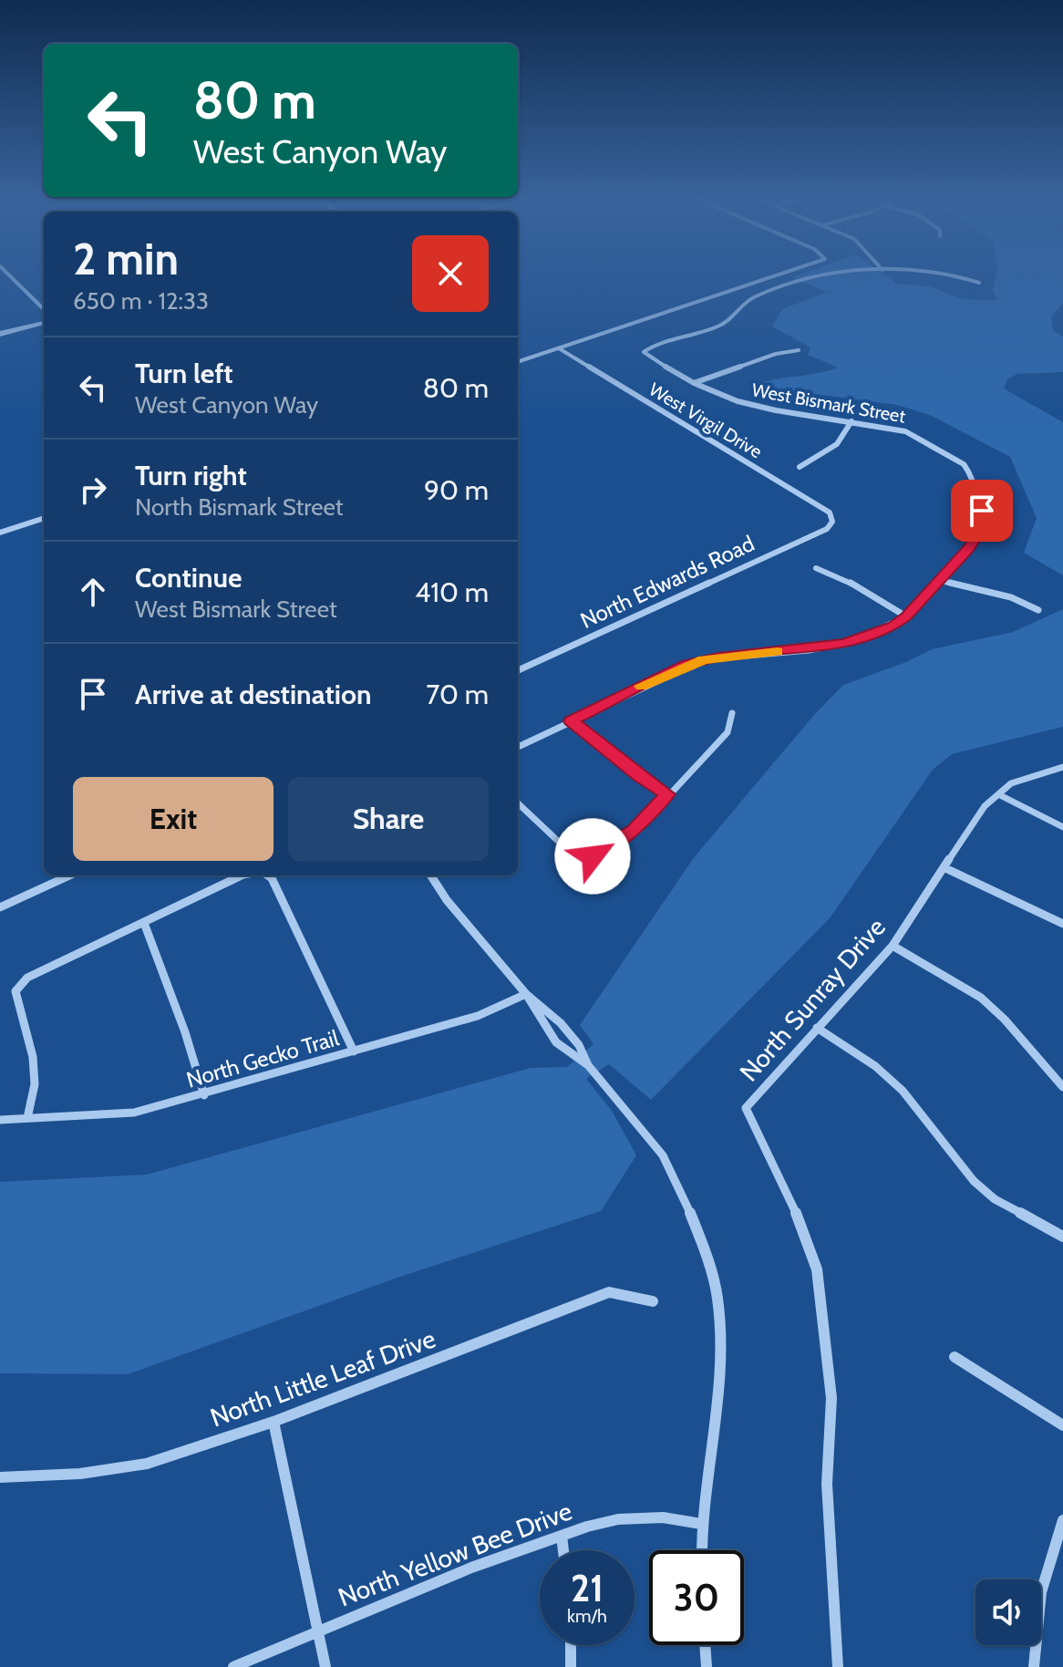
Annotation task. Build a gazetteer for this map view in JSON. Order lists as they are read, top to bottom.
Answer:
{
  "streets": {
    "street": [
      "West Bismark Street",
      "West Virgil Drive",
      "North Edwards Road",
      "North Sunray Drive",
      "North Gecko Trail",
      "North Little Leaf Drive",
      "North Yellow Bee Drive"
    ]
  },
  "crossings": [
    ["West Virgil Drive", "North Edwards Road"]
  ],
  "page": {
    "turn": ["80 m", "West Canyon Way"],
    "heading": ["2 min", "650 m · 12:33"],
    "list": [
      {
        "name": "Turn left",
        "note": "West Canyon Way",
        "value": "80 m"
      },
      {
        "name": "Turn right",
        "note": "North Bismark Street",
        "value": "90 m"
      },
      {
        "name": "Continue",
        "note": "West Bismark Street",
        "value": "410 m"
      },
      {
        "name": "Arrive at destination",
        "value": "70 m"
      }
    ],
    "buttons": ["Exit", "Share"],
    "speed": "21 km/h",
    "limit": "30"
  }
}
